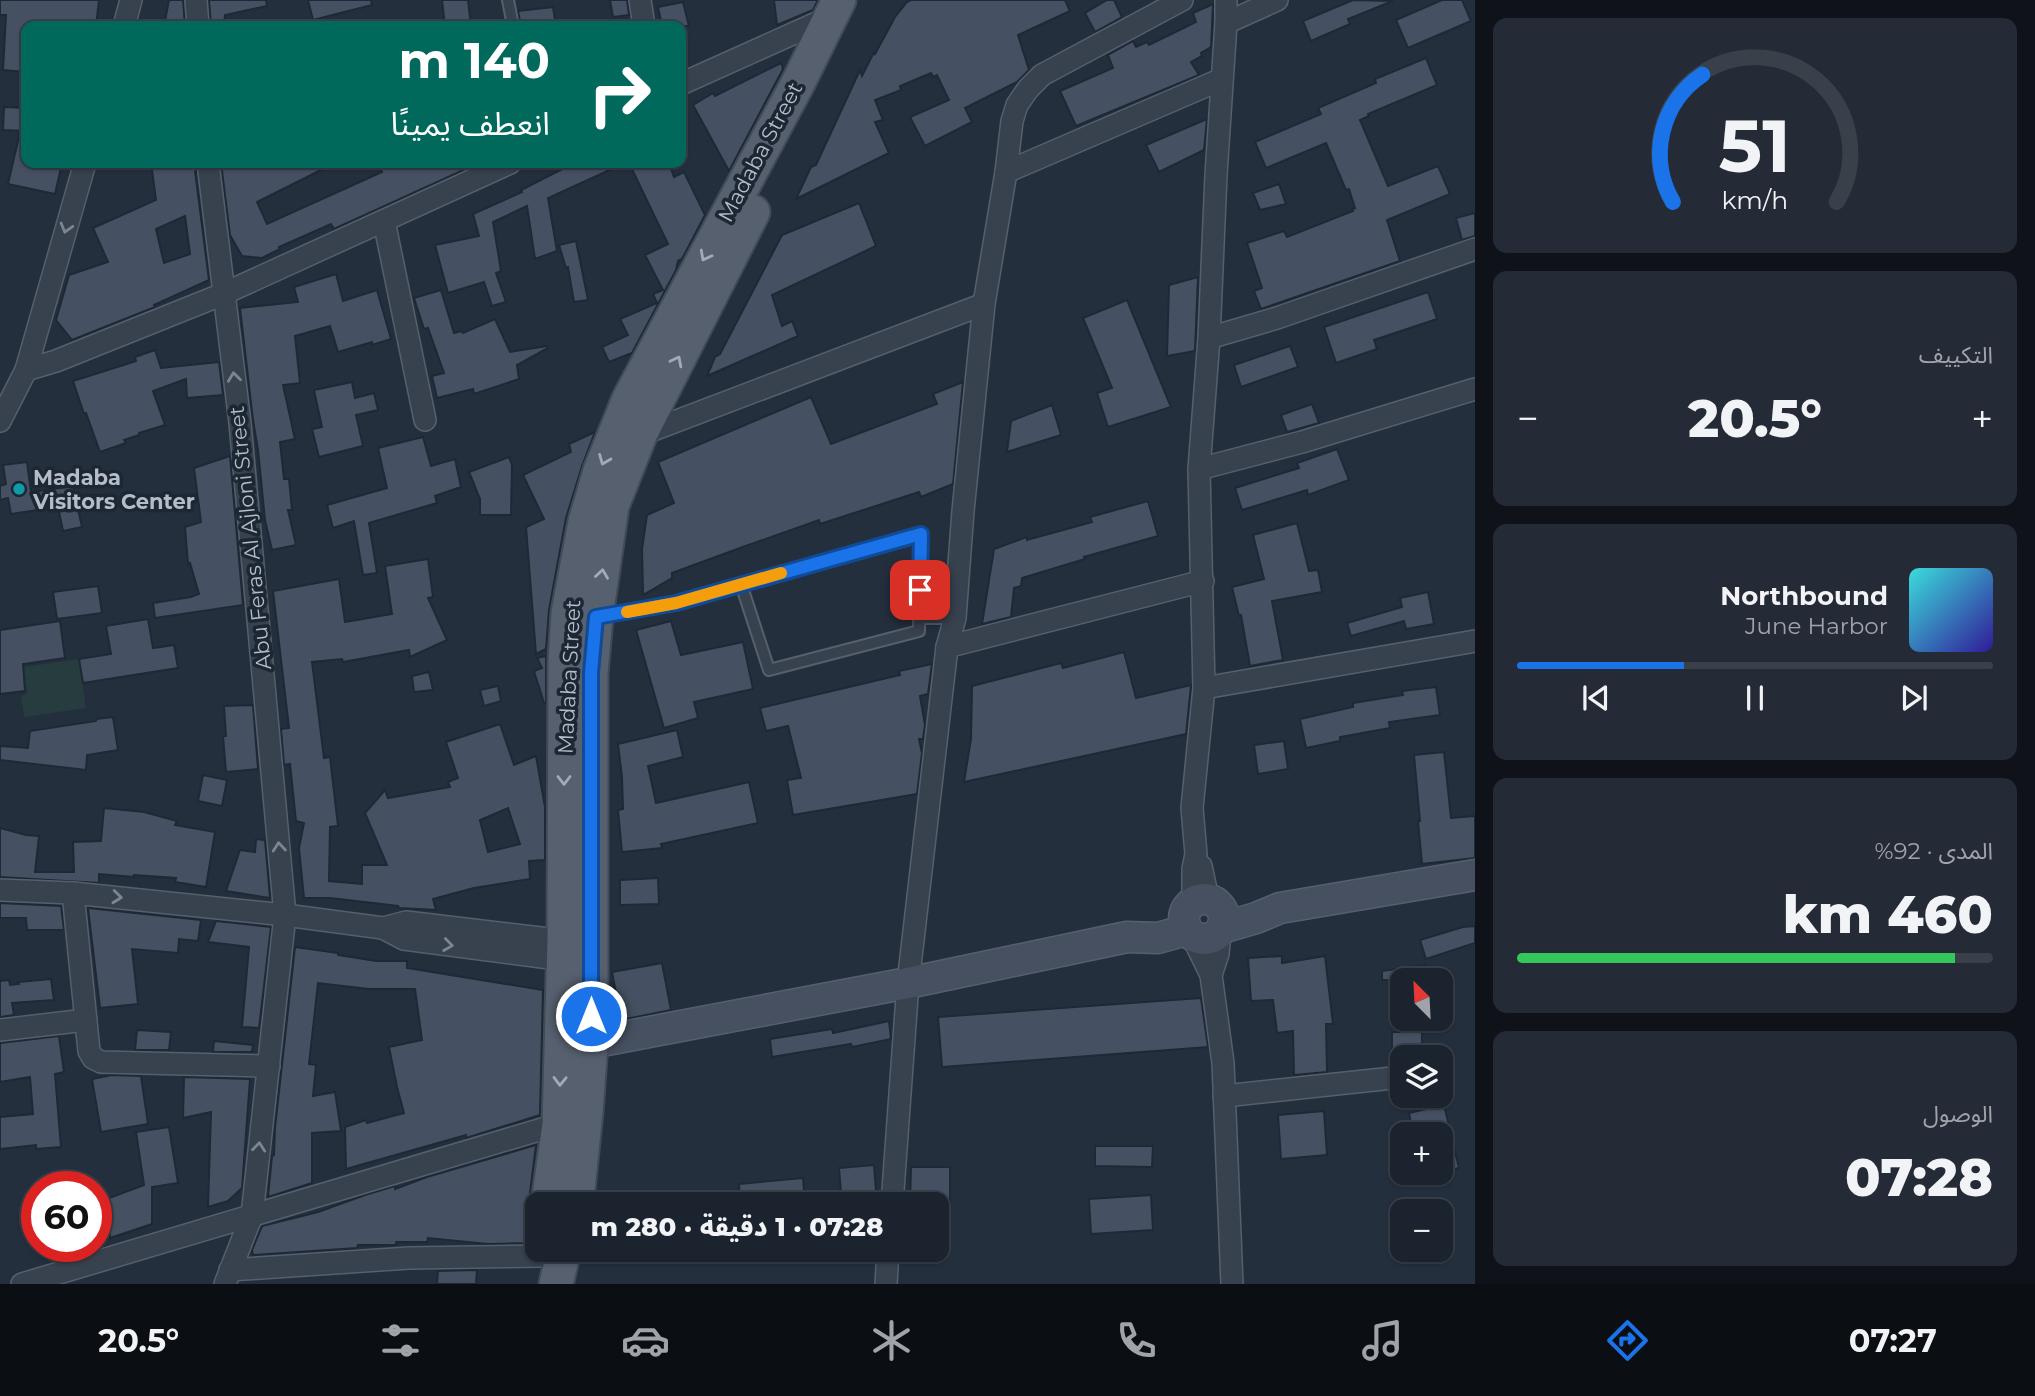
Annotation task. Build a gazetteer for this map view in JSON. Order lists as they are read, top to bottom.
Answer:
{
  "streets": {
    "main road": ["Madaba Street"],
    "street": ["Abu Feras Al Ajloni Street"]
  },
  "one_way": ["Abu Feras Al Ajloni Street"],
  "places": ["Madaba Visitors Center"],
  "north": "top left",
  "page": {
    "turn": ["140 m", "انعطف يمينًا"],
    "tile": [
      "التكييف",
      ["المدى · 92%", "460 km"],
      ["الوصول", "07:28"]
    ],
    "heat": ["−", "20.5°", "+"],
    "song": ["Northbound", "June Harbor"],
    "map_buttons": ["+", "−"],
    "limit": "60",
    "trip": "07:28 · 1 دقيقة · 280 m",
    "tabs": ["07:27", "20.5°"],
    "gauge": ["51", "km/h"]
  }
}
